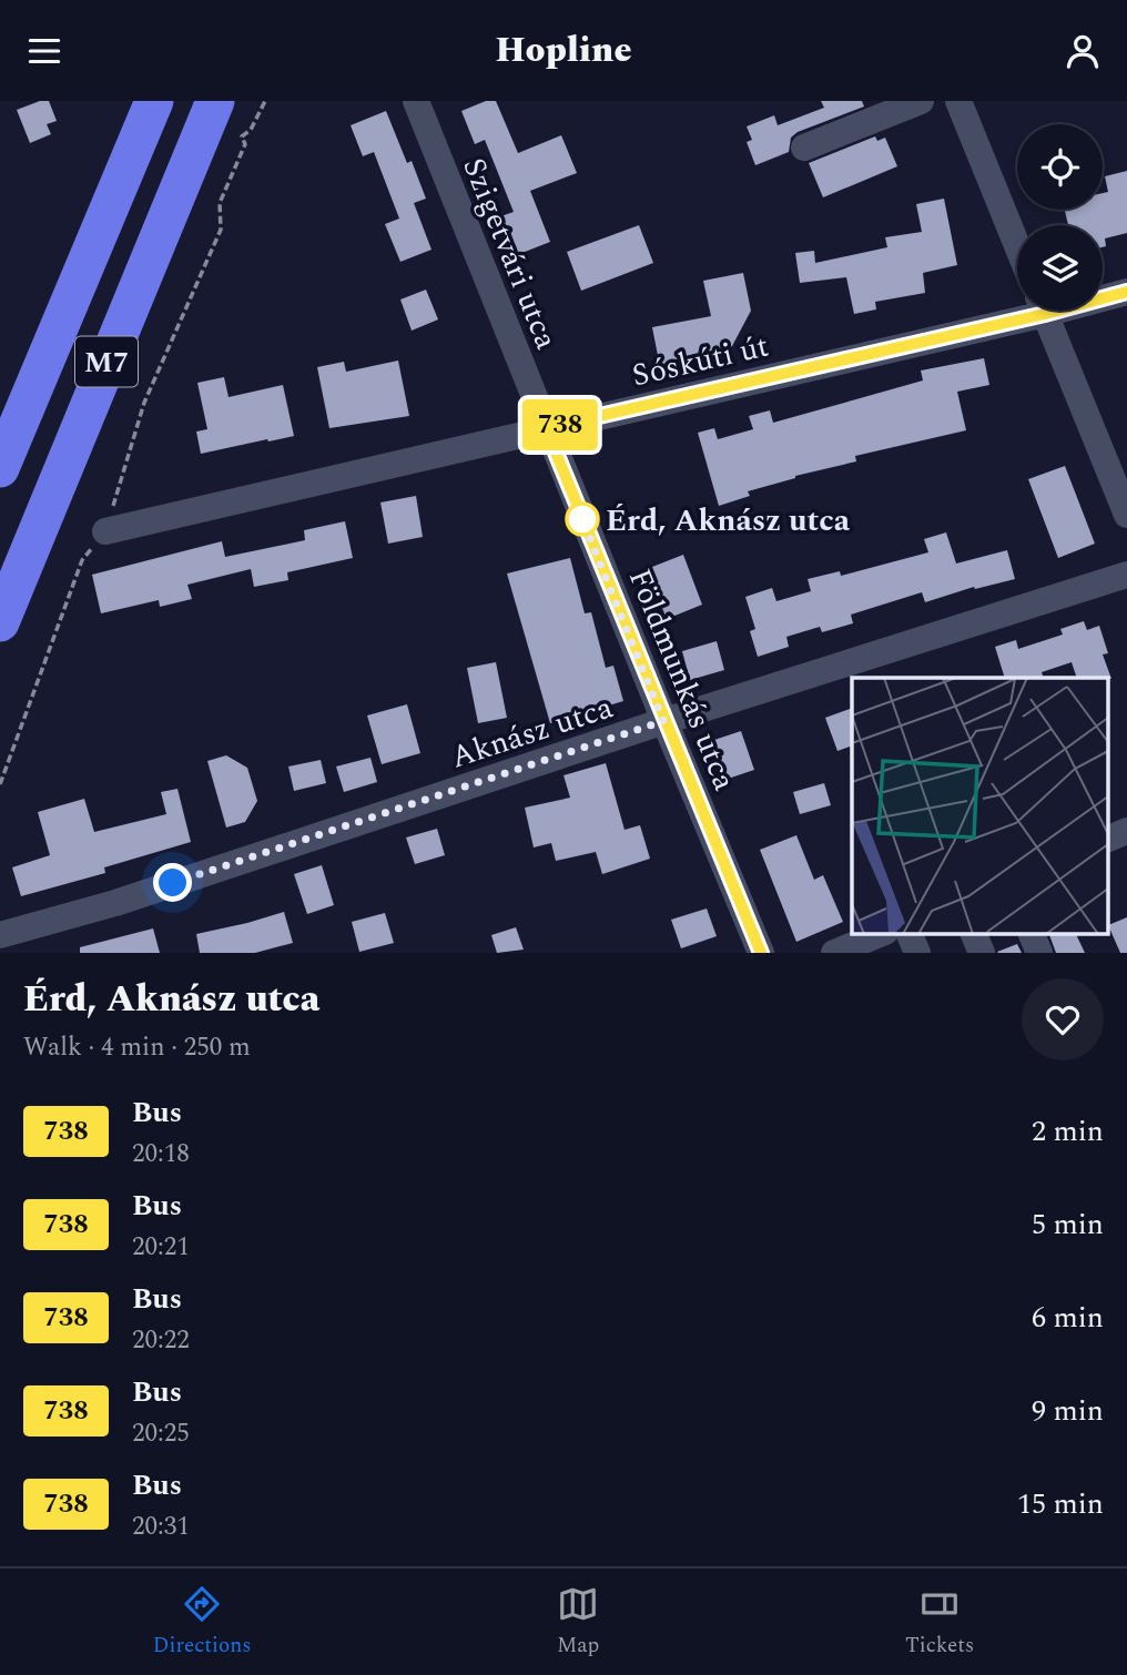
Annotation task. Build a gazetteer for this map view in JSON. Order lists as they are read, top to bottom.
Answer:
{
  "streets": {
    "highway": ["M7"],
    "street": [
      "Szigetvári utca",
      "Sóskúti út",
      "Földmunkás utca",
      "Aknász utca"
    ]
  },
  "crossings": [
    ["Szigetvári utca", "Sóskúti út"],
    ["Szigetvári utca", "Földmunkás utca"],
    ["Sóskúti út", "Földmunkás utca"],
    ["Földmunkás utca", "Aknász utca"]
  ],
  "places": ["Érd, Aknász utca"],
  "lines": ["bus line 738"],
  "page": {
    "header": "Hopline",
    "on_map": "738",
    "heading": ["Érd, Aknász utca", "Walk · 4 min · 250 m"],
    "list": [
      {
        "mark": "738",
        "name": "Bus",
        "note": "20:18",
        "value": "2 min"
      },
      {
        "mark": "738",
        "name": "Bus",
        "note": "20:21",
        "value": "5 min"
      },
      {
        "mark": "738",
        "name": "Bus",
        "note": "20:22",
        "value": "6 min"
      },
      {
        "mark": "738",
        "name": "Bus",
        "note": "20:25",
        "value": "9 min"
      },
      {
        "mark": "738",
        "name": "Bus",
        "note": "20:31",
        "value": "15 min"
      }
    ],
    "tabs": ["Directions", "Map", "Tickets"]
  }
}
